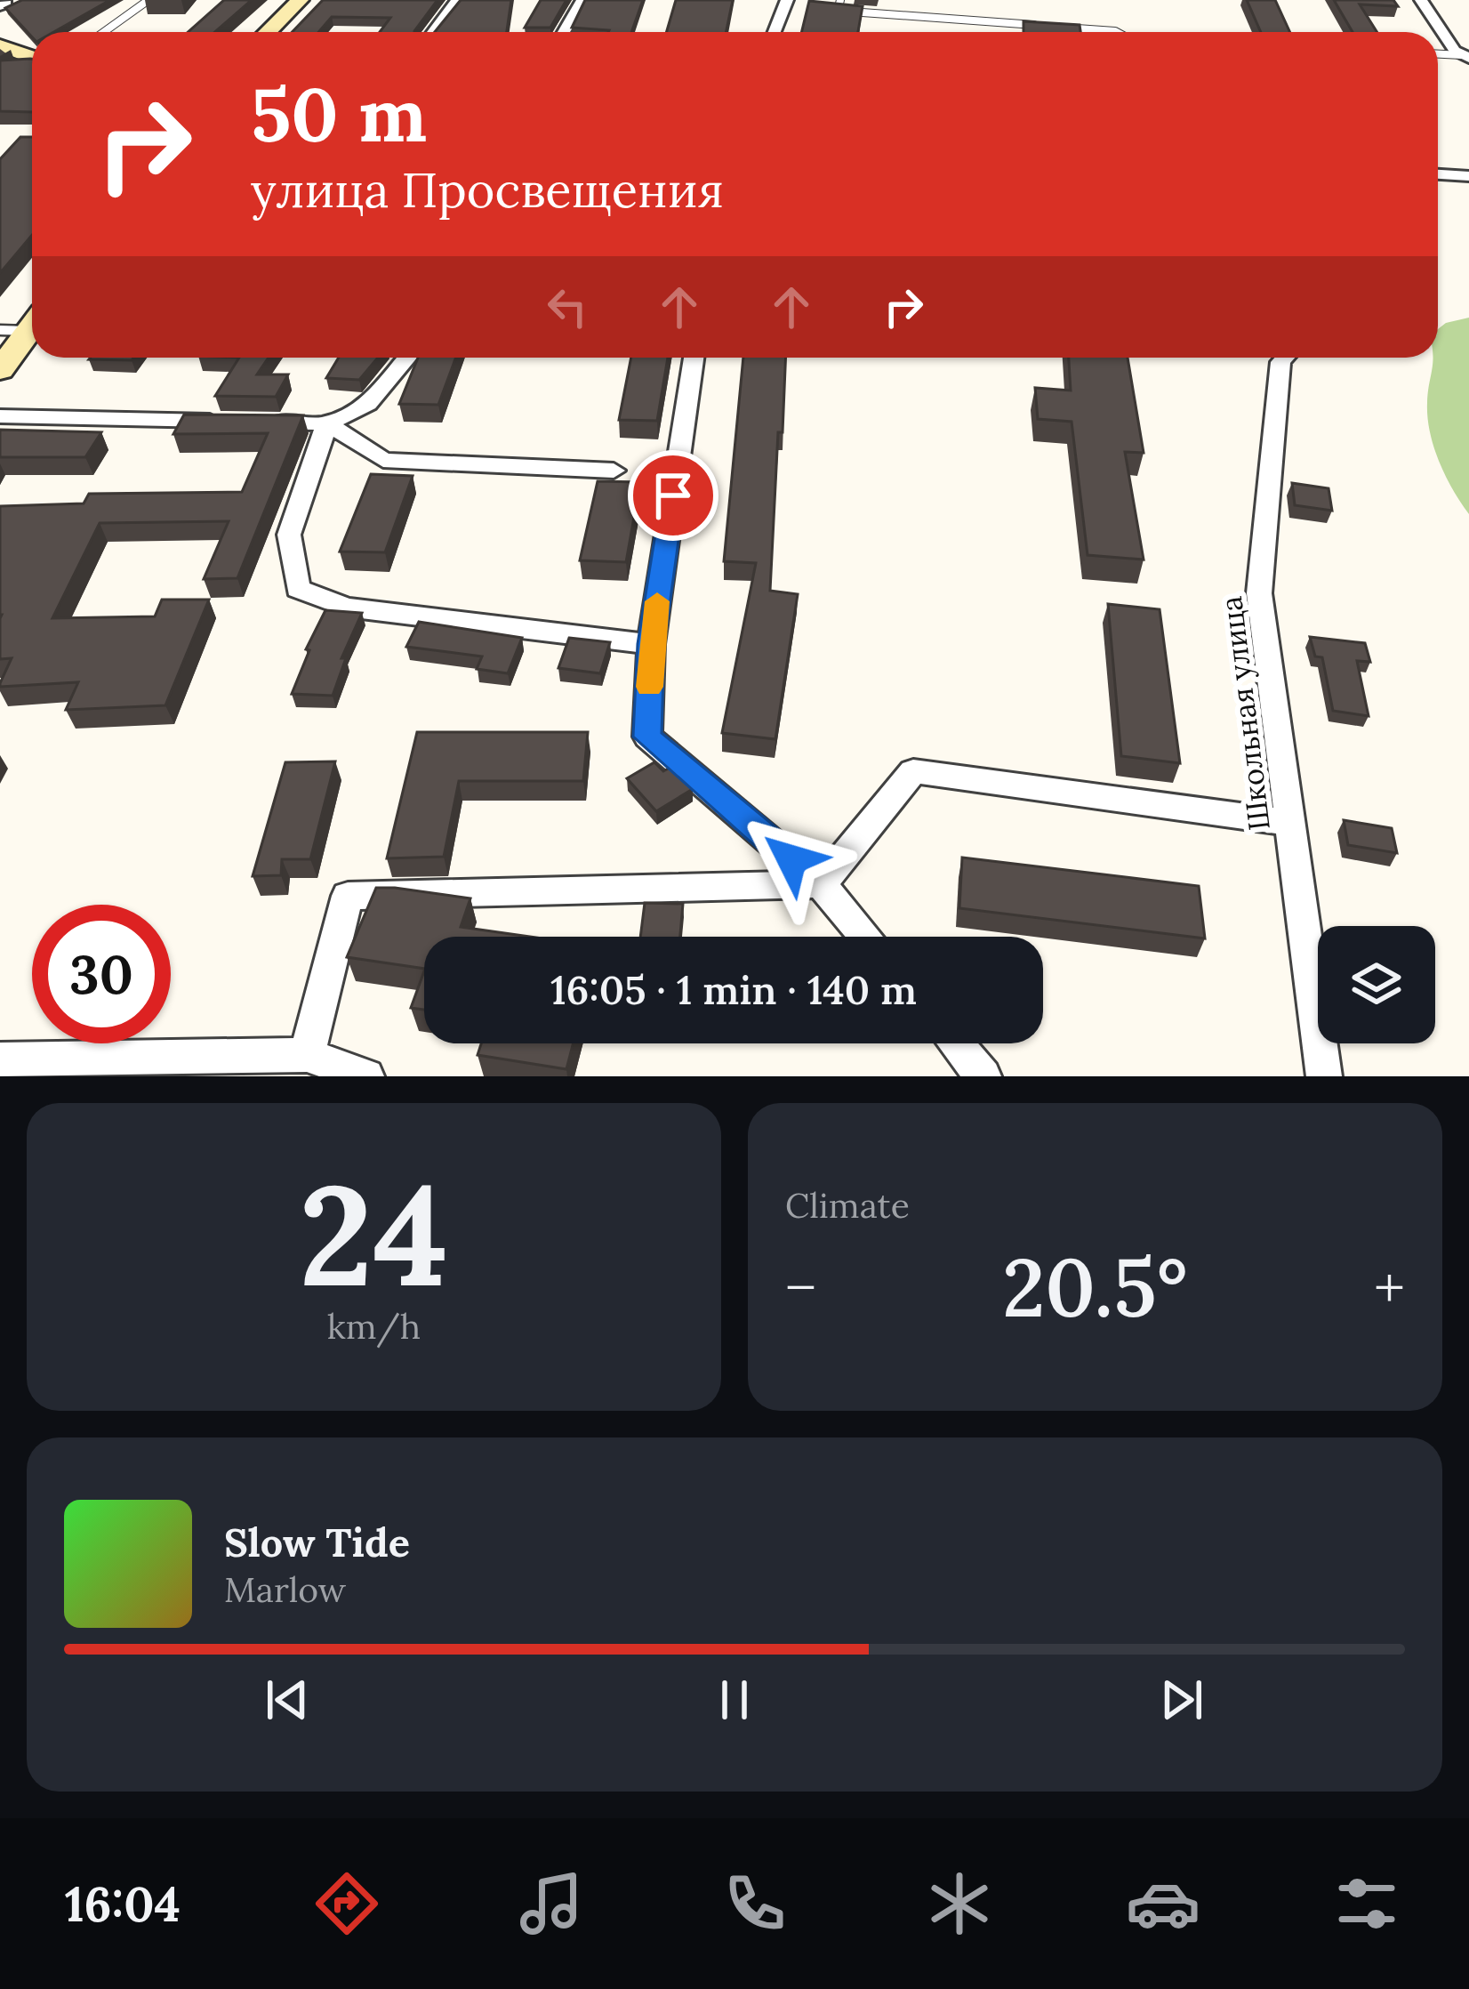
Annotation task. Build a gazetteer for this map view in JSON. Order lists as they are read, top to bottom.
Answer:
{
  "streets": {
    "street": ["Школьная улица"]
  },
  "page": {
    "turn": ["50 m", "улица Просвещения"],
    "limit": "30",
    "trip": "16:05 · 1 min · 140 m",
    "tile": [
      ["24", "km/h"],
      "Climate"
    ],
    "heat": ["−", "20.5°", "+"],
    "song": ["Slow Tide", "Marlow"],
    "tabs": "16:04"
  }
}
